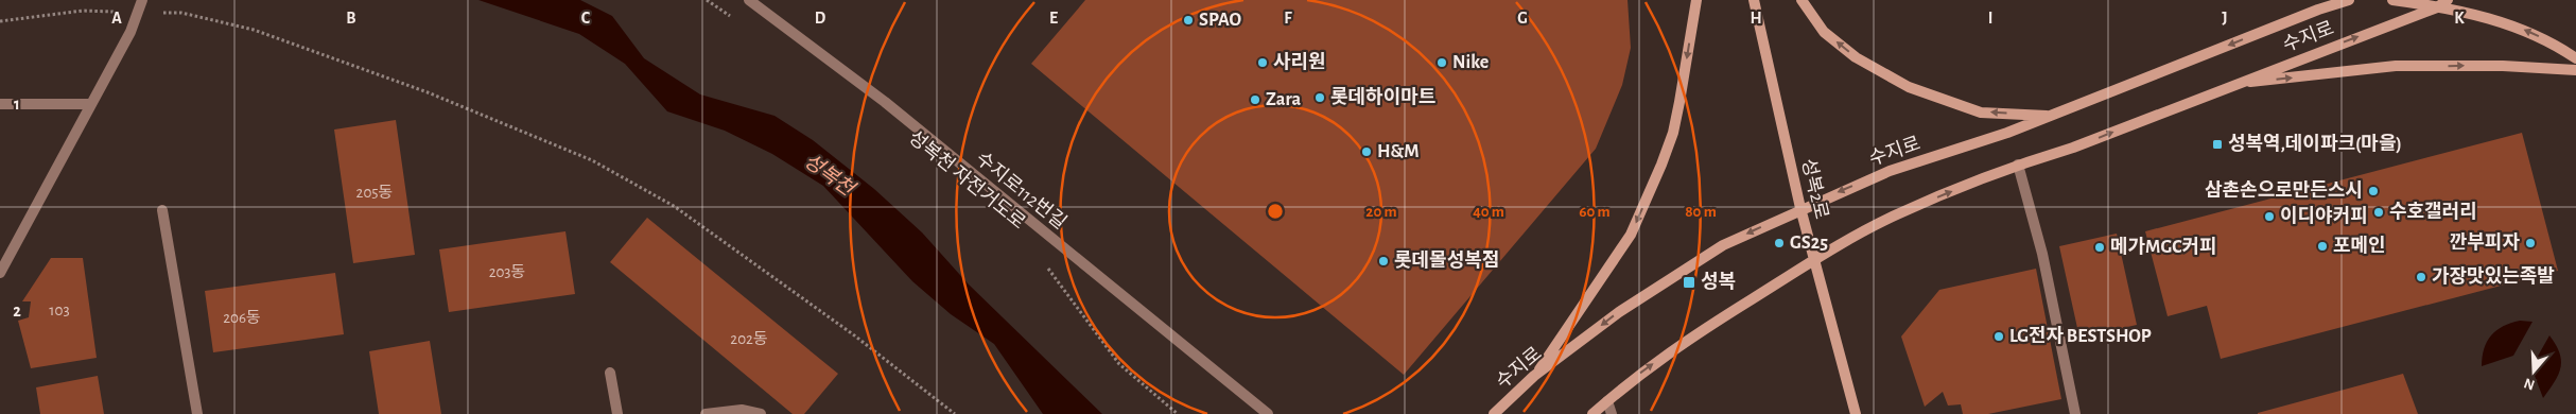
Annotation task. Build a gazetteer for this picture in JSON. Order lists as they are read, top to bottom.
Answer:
{
  "streets": {
    "main road": ["수지로", "성복2로"],
    "street": ["수지로112번길"]
  },
  "crossings": [
    ["수지로", "성복2로"]
  ],
  "water": ["성복천"],
  "places": {
    "other": [
      "SPAO",
      "사리원",
      "Nike",
      "롯데하이마트",
      "Zara",
      "H&M",
      "삼촌손으로만든스시",
      "수호갤러리",
      "이디야커피",
      "GS25",
      "깐부피자",
      "포메인",
      "메가MGC커피",
      "롯데몰성복점",
      "가장맛있는족발",
      "LG전자 BESTSHOP"
    ],
    "transit": ["성복역,데이파크(마을)", "성복"]
  },
  "house_numbers": [
    "205동",
    "203동",
    "103",
    "206동",
    "202동"
  ],
  "north": "bottom",
  "grid": {
    "columns": [
      "A",
      "B",
      "C",
      "D",
      "E",
      "F",
      "G",
      "H",
      "I",
      "J",
      "K"
    ],
    "rows": ["1", "2"]
  },
  "rings": [
    "20 m",
    "40 m",
    "60 m",
    "80 m"
  ]
}
